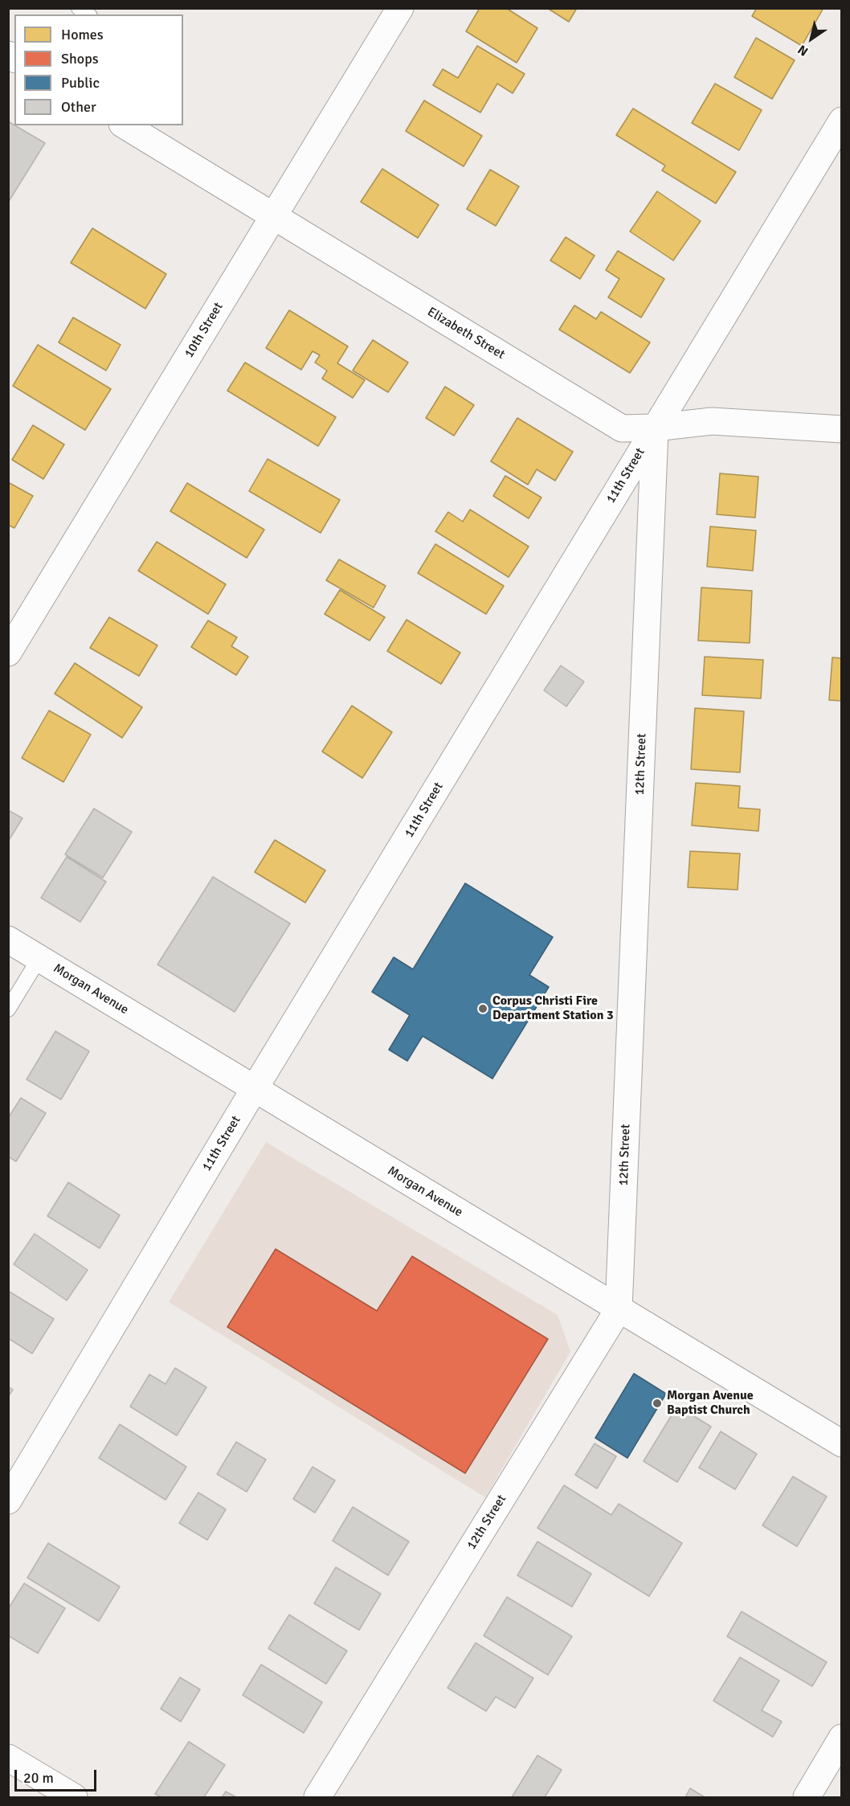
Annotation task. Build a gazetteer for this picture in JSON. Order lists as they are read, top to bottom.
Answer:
{
  "streets": {
    "street": [
      "10th Street",
      "Elizabeth Street",
      "11th Street",
      "12th Street",
      "Morgan Avenue"
    ]
  },
  "crossings": [
    ["10th Street", "Elizabeth Street"],
    ["Elizabeth Street", "11th Street"],
    ["Elizabeth Street", "12th Street"],
    ["11th Street", "12th Street"],
    ["11th Street", "Morgan Avenue"],
    ["12th Street", "Morgan Avenue"]
  ],
  "places": ["Corpus Christi Fire Department Station 3", "Morgan Avenue Baptist Church"],
  "legend": [
    "Homes",
    "Shops",
    "Public",
    "Other"
  ],
  "scale_bar": "20 m",
  "north": "bottom left"
}
